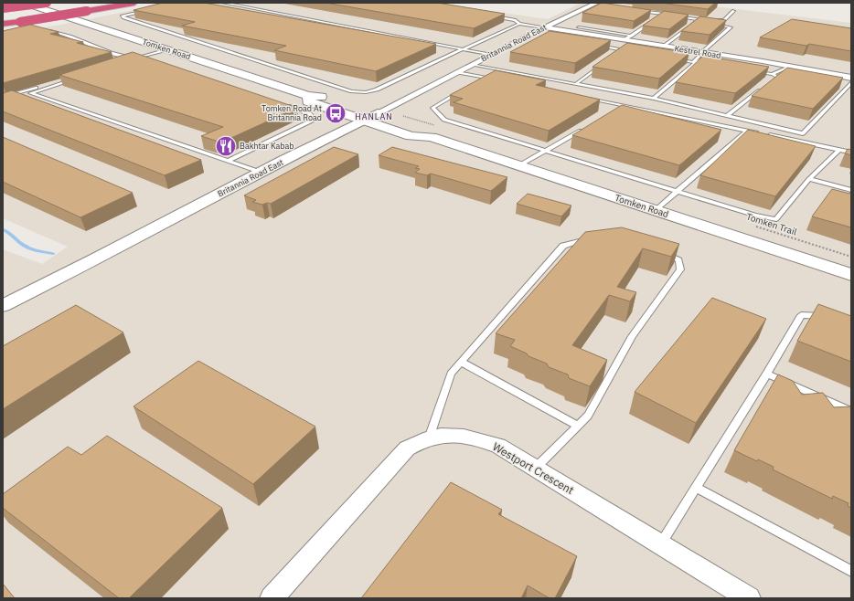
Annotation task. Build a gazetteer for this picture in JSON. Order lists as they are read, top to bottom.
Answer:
{
  "streets": {
    "main road": ["Tomken Road"],
    "street": ["Britannia Road East", "Kestrel Road", "Westport Crescent"],
    "path": ["Tomken Trail"]
  },
  "crossings": [
    ["Britannia Road East", "Tomken Road"],
    ["Britannia Road East", "Kestrel Road"]
  ],
  "districts": ["HANLAN"],
  "places": {
    "bus stop": ["Tomken Road At Britannia Road"],
    "restaurant": ["Bakhtar Kabab"]
  }
}
